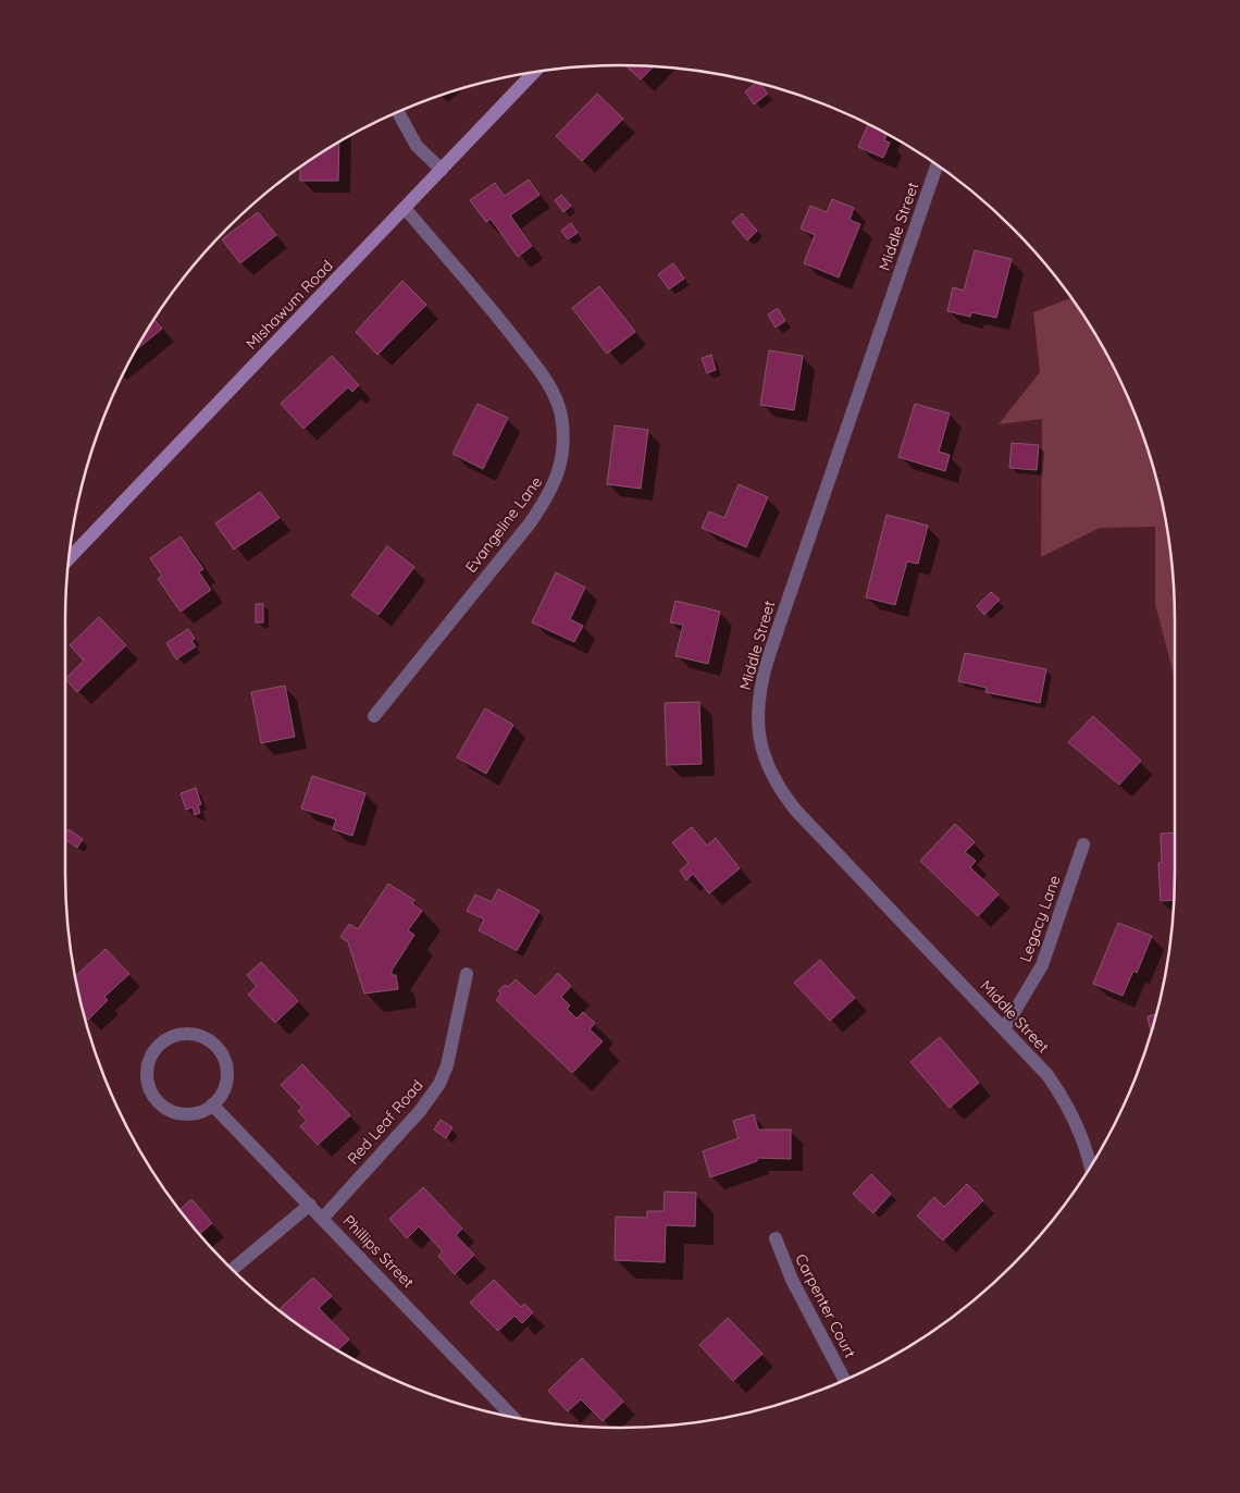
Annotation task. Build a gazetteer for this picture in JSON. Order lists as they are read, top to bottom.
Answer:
{
  "streets": {
    "main road": ["Mishawum Road"],
    "street": [
      "Middle Street",
      "Evangeline Lane",
      "Legacy Lane",
      "Red Leaf Road",
      "Phillips Street",
      "Carpenter Court"
    ]
  },
  "crossings": [
    ["Middle Street", "Legacy Lane"],
    ["Mishawum Road", "Evangeline Lane"],
    ["Red Leaf Road", "Phillips Street"]
  ]
}
